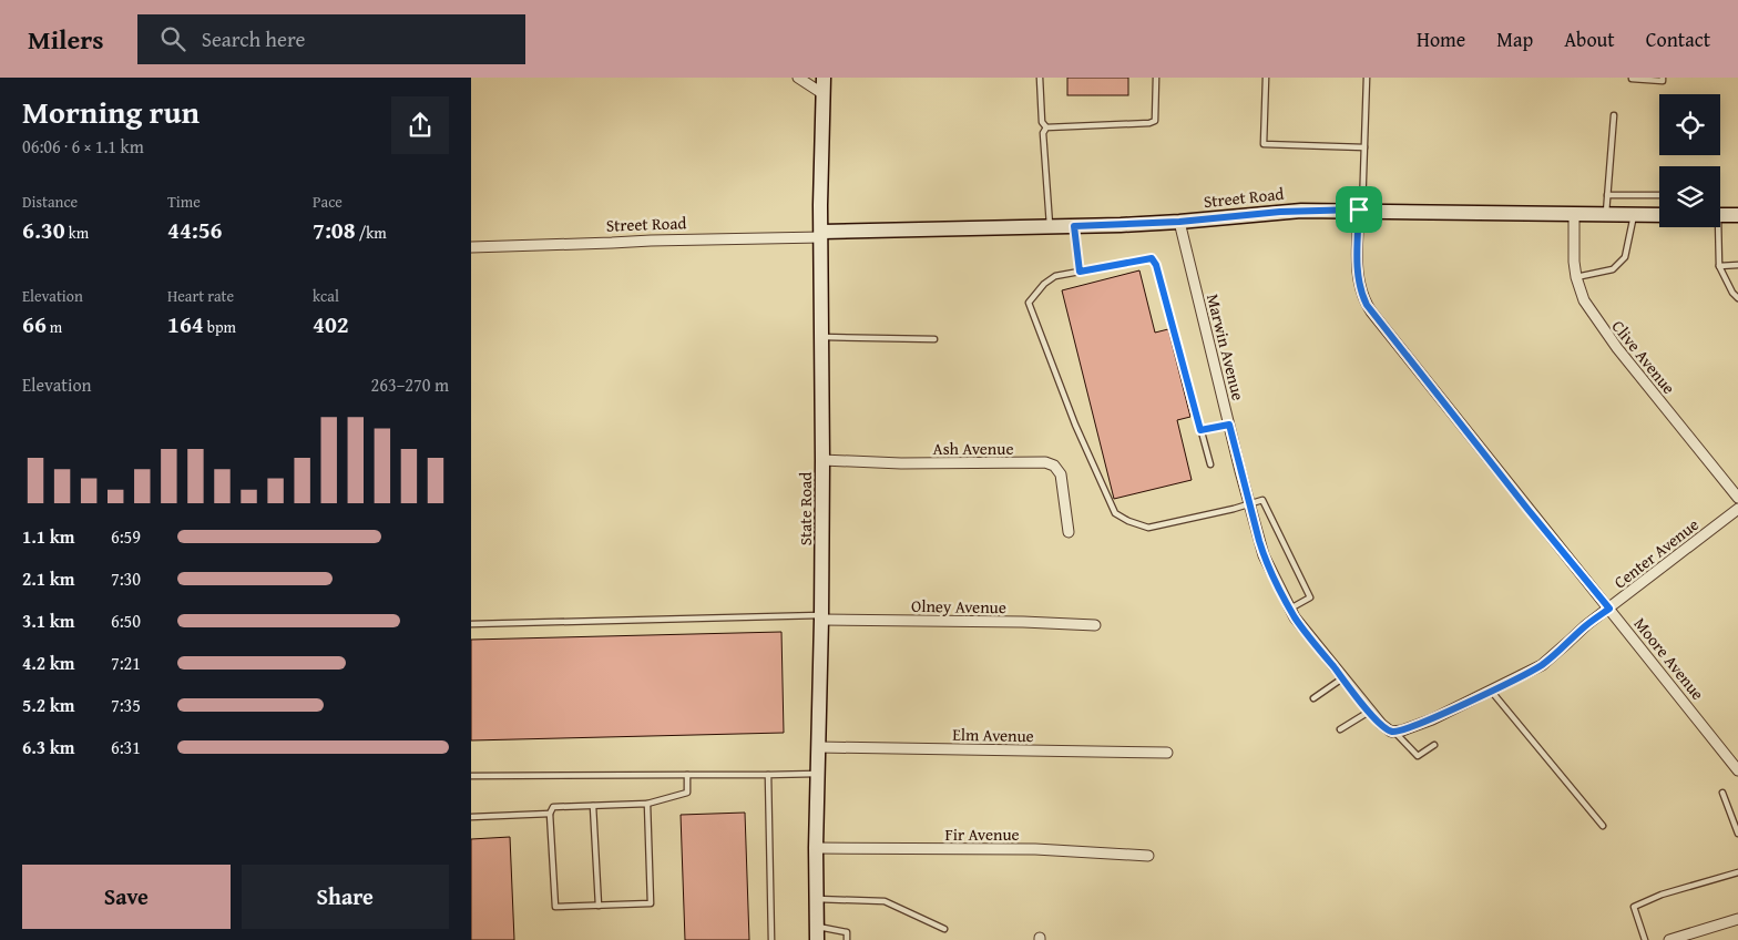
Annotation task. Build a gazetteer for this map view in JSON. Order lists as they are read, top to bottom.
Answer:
{
  "streets": {
    "main road": ["Street Road", "State Road"],
    "street": [
      "Marwin Avenue",
      "Clive Avenue",
      "Ash Avenue",
      "Center Avenue",
      "Olney Avenue",
      "Moore Avenue",
      "Elm Avenue",
      "Fir Avenue"
    ]
  },
  "crossings": [
    ["Street Road", "Marwin Avenue"],
    ["Street Road", "Clive Avenue"],
    ["Street Road", "State Road"],
    ["Street Road", "Moore Avenue"],
    ["Marwin Avenue", "Center Avenue"],
    ["Ash Avenue", "State Road"],
    ["State Road", "Olney Avenue"],
    ["State Road", "Elm Avenue"],
    ["State Road", "Fir Avenue"],
    ["Center Avenue", "Moore Avenue"]
  ],
  "page": {
    "header": "Milers",
    "search": "Search here",
    "nav": [
      "Home",
      "Map",
      "About",
      "Contact"
    ],
    "heading": ["Morning run", "06:06 · 6 × 1.1 km"],
    "stats": [
      ["Distance", "6.30 km"],
      ["Time", "44:56"],
      ["Pace", "7:08 /km"],
      ["Elevation", "66 m"],
      ["Heart rate", "164 bpm"],
      ["kcal", "402"]
    ],
    "chart": ["Elevation", "263–270 m"],
    "list": [
      {
        "name": "1.1 km",
        "note": "6:59"
      },
      {
        "name": "2.1 km",
        "note": "7:30"
      },
      {
        "name": "3.1 km",
        "note": "6:50"
      },
      {
        "name": "4.2 km",
        "note": "7:21"
      },
      {
        "name": "5.2 km",
        "note": "7:35"
      },
      {
        "name": "6.3 km",
        "note": "6:31"
      }
    ],
    "buttons": ["Save", "Share"]
  }
}
